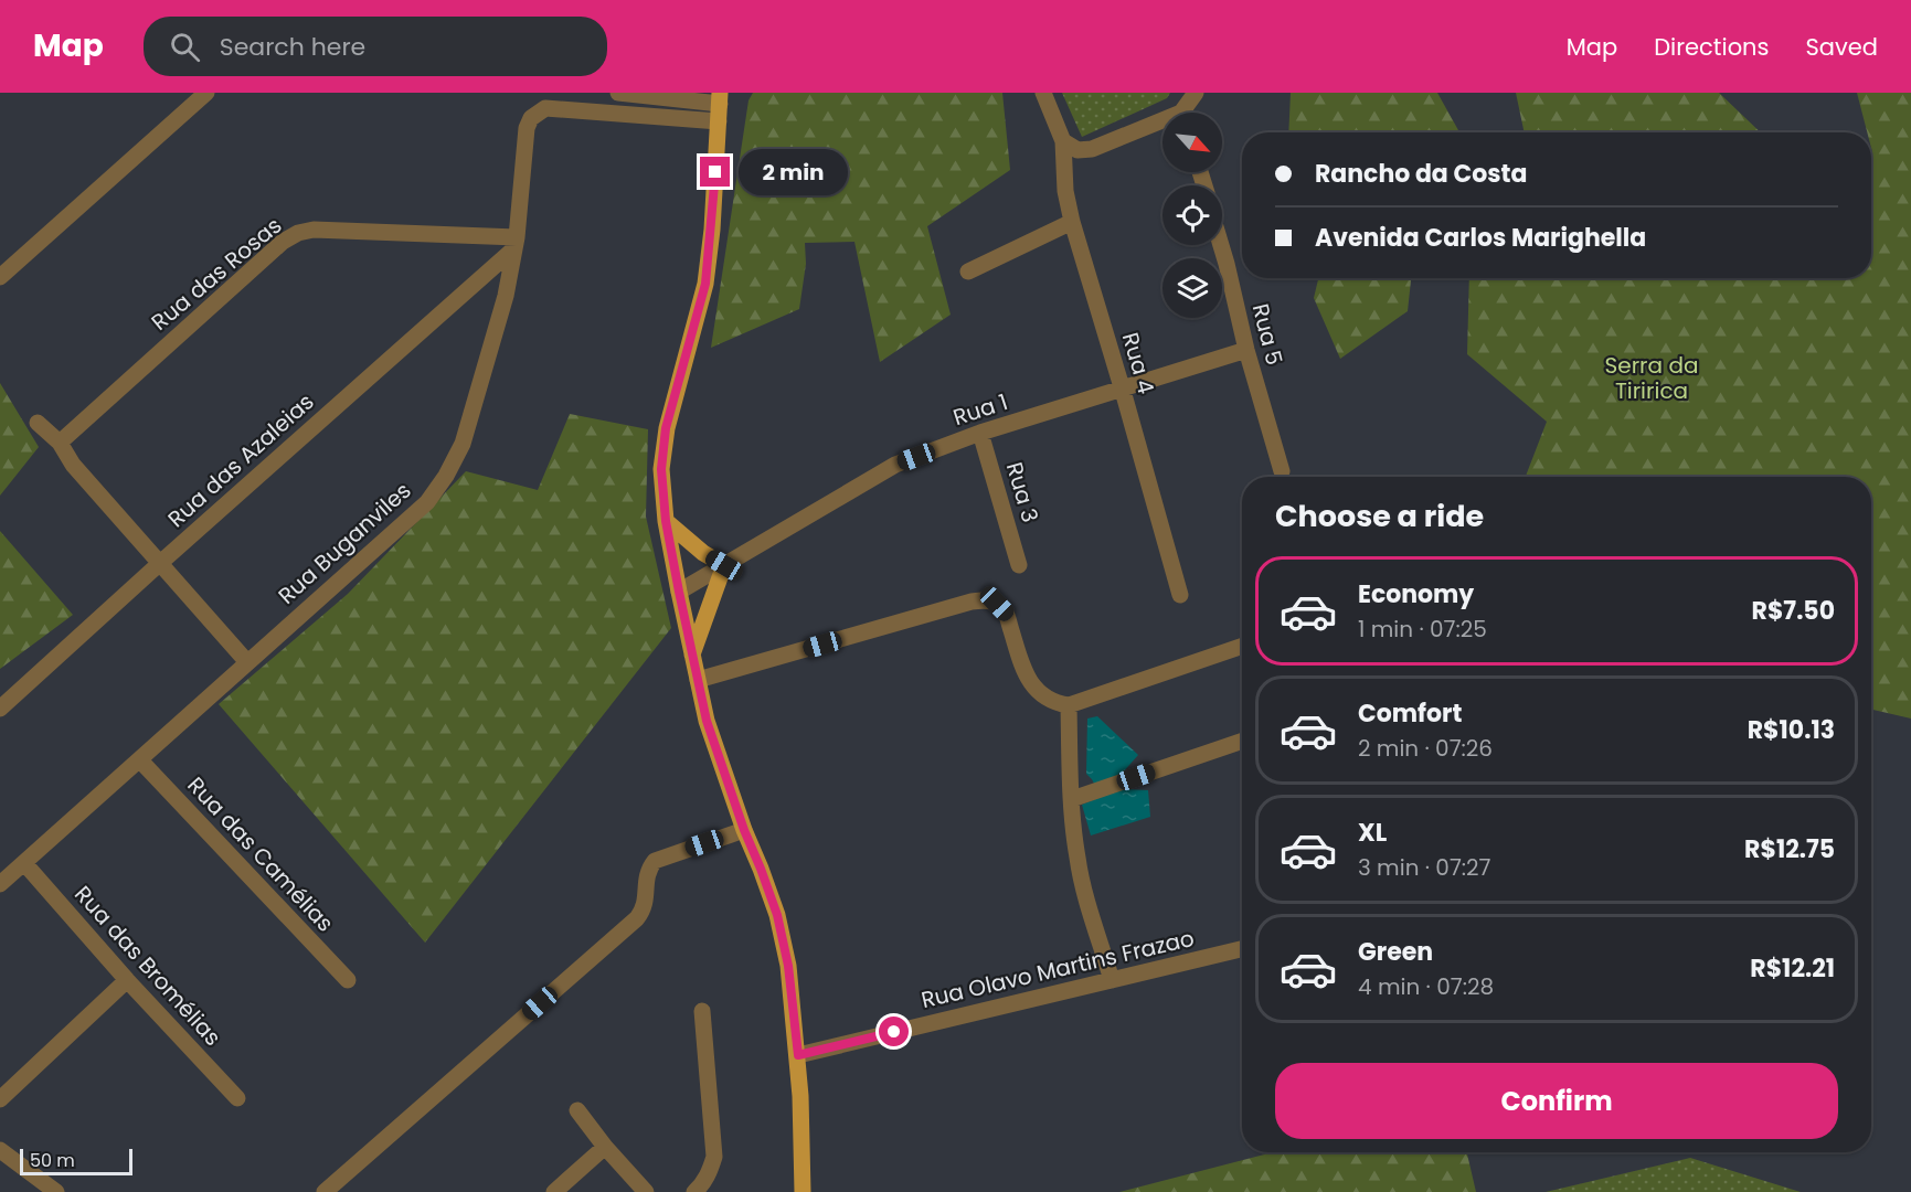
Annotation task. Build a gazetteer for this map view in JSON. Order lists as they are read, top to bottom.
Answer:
{
  "streets": {
    "street": [
      "Rua das Rosas",
      "Rua 5",
      "Rua 4",
      "Rua 1",
      "Rua das Azaleias",
      "Rua 3",
      "Rua Buganviles",
      "Rua das Camélias",
      "Rua das Bromélias",
      "Rua Olavo Martins Frazao"
    ]
  },
  "crossings": [
    ["Rua das Rosas", "Rua das Azaleias"],
    ["Rua das Rosas", "Rua Buganviles"],
    ["Rua 5", "Rua 1"],
    ["Rua 4", "Rua 1"],
    ["Rua 1", "Rua 3"],
    ["Rua das Azaleias", "Rua Buganviles"],
    ["Rua Buganviles", "Rua das Camélias"],
    ["Rua Buganviles", "Rua das Bromélias"]
  ],
  "parks": ["Serra da Tiririca"],
  "scale_bar": "50 m",
  "north": "bottom right",
  "page": {
    "header": "Map",
    "search": "Search here",
    "nav": ["Map", "Directions", "Saved"],
    "banner": ["Rancho da Costa", "Avenida Carlos Marighella"],
    "bubble": "2 min",
    "heading": "Choose a ride",
    "list": [
      {
        "name": "Economy",
        "note": "1 min · 07:25",
        "value": "R$7.50"
      },
      {
        "name": "Comfort",
        "note": "2 min · 07:26",
        "value": "R$10.13"
      },
      {
        "name": "XL",
        "note": "3 min · 07:27",
        "value": "R$12.75"
      },
      {
        "name": "Green",
        "note": "4 min · 07:28",
        "value": "R$12.21"
      }
    ],
    "buttons": "Confirm",
    "scale": "50 m"
  }
}
